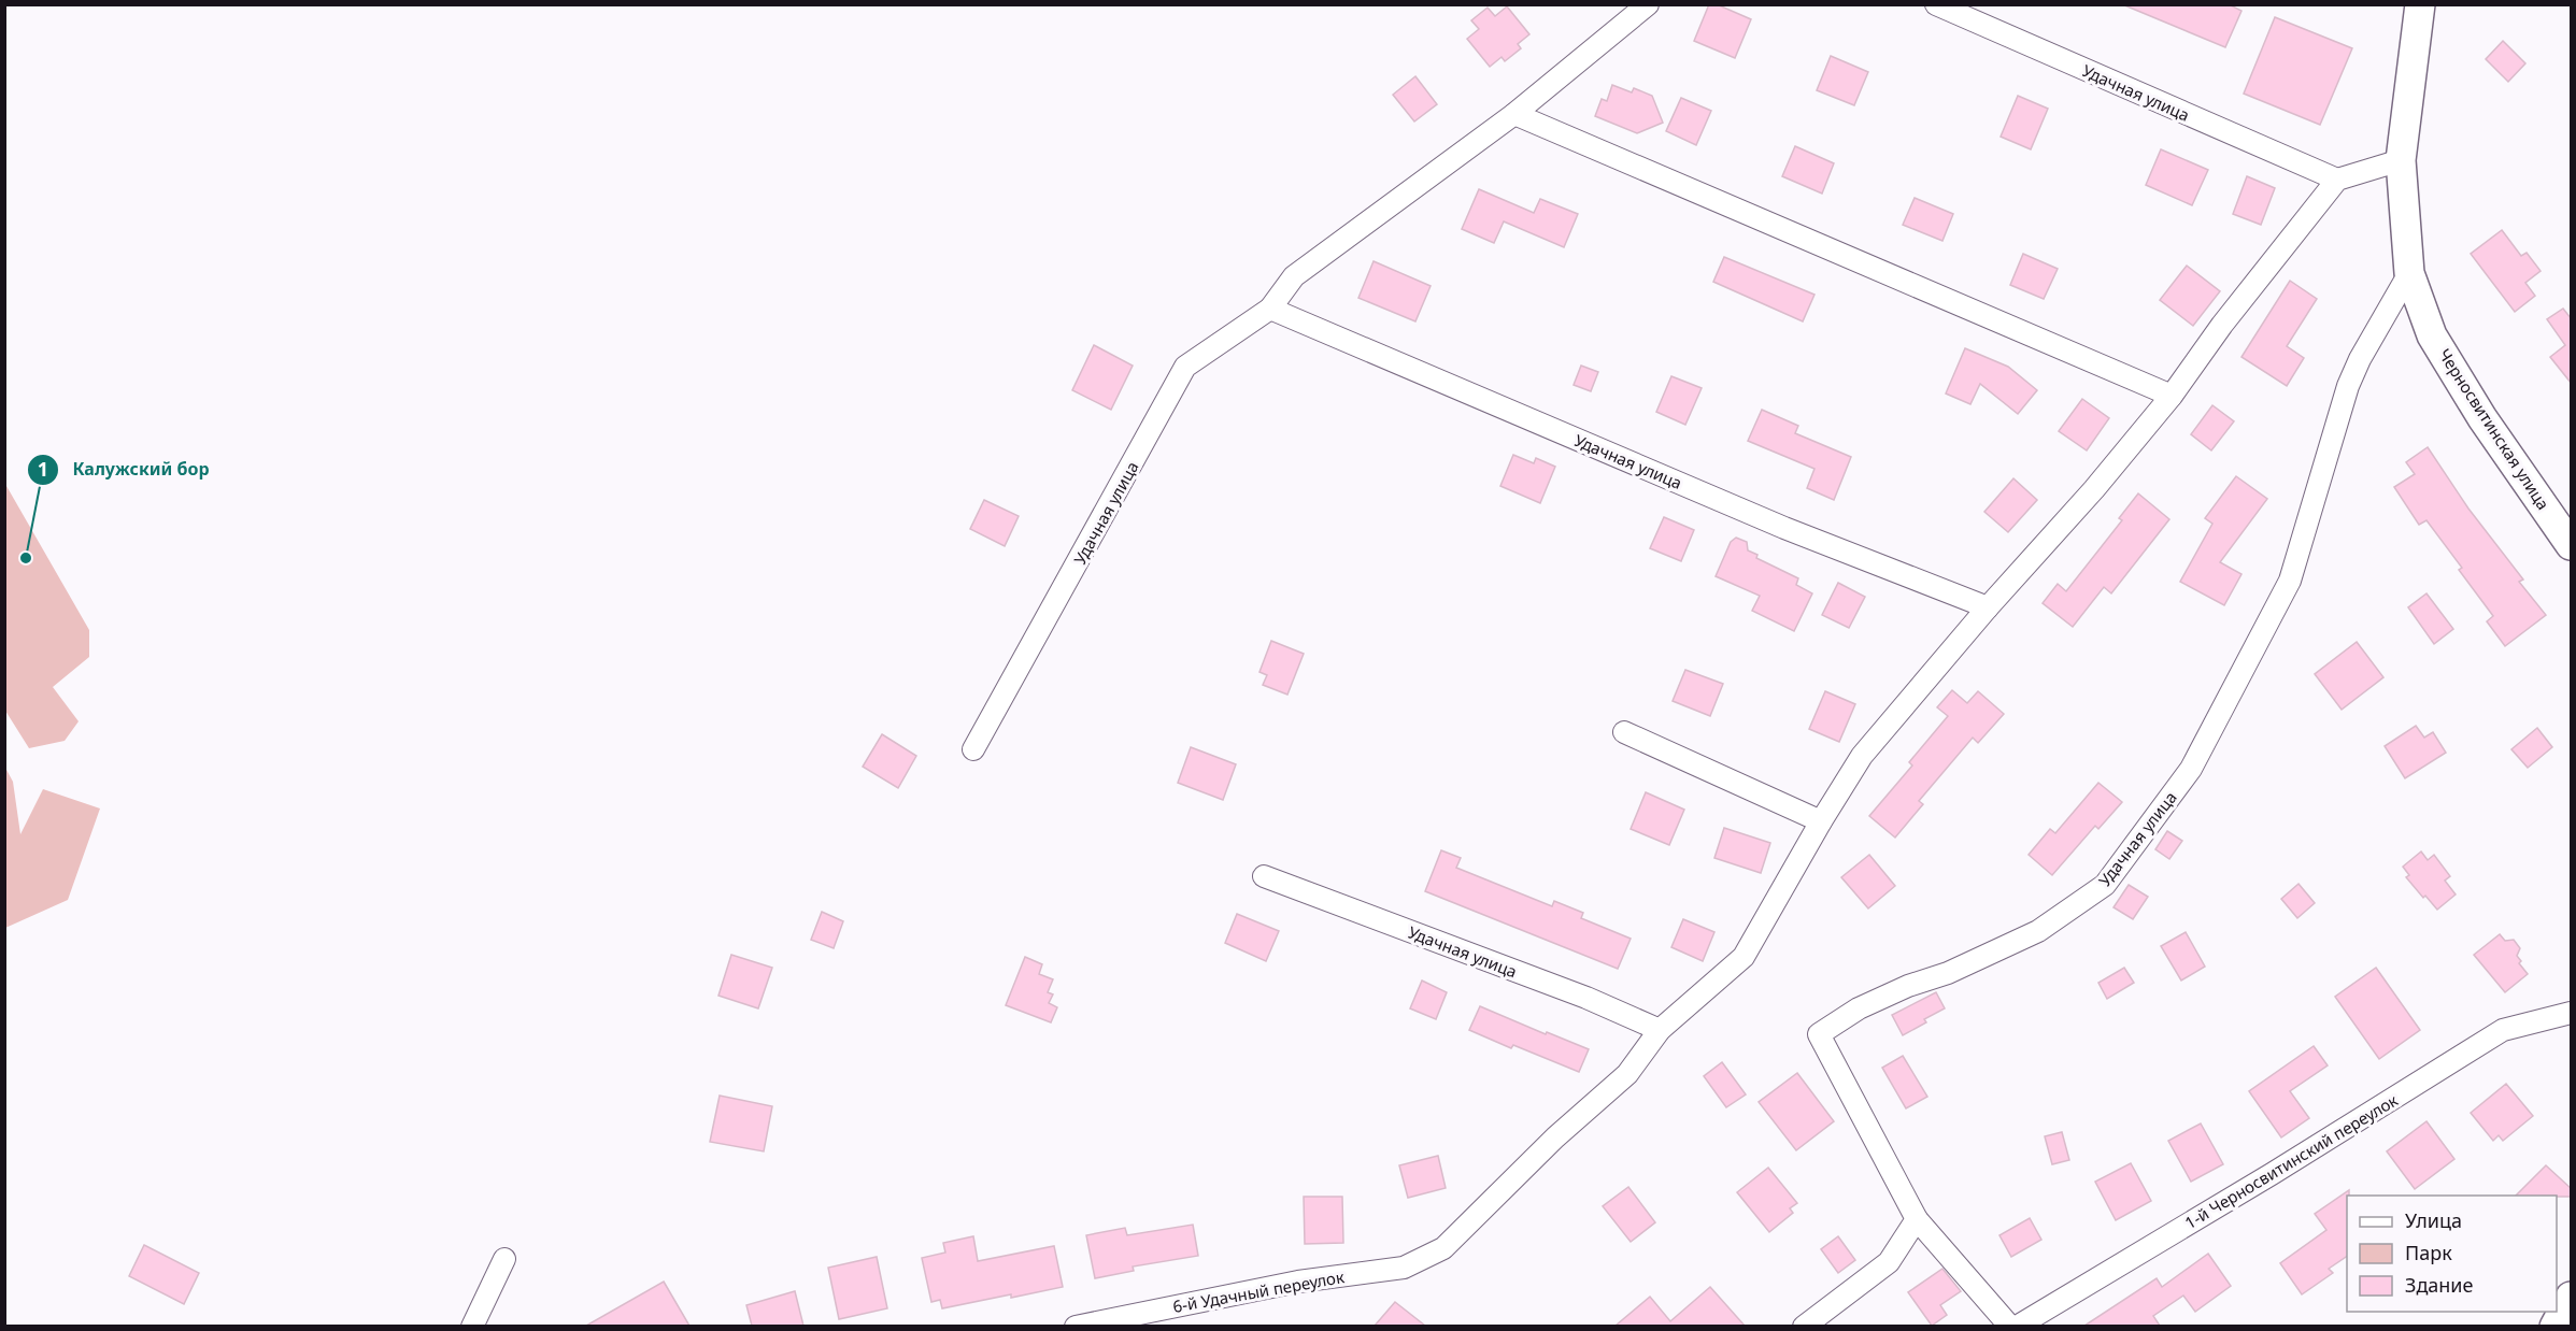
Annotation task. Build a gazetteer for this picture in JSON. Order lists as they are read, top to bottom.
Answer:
{
  "streets": {
    "street": [
      "Удачная улица",
      "Черносвитинская улица",
      "1-й Черносвитинский переулок",
      "6-й Удачный переулок"
    ]
  },
  "crossings": [
    ["Удачная улица", "Черносвитинская улица"],
    ["Удачная улица", "6-й Удачный переулок"]
  ],
  "places": ["Калужский бор"],
  "legend": ["Улица", "Парк", "Здание"]
}
